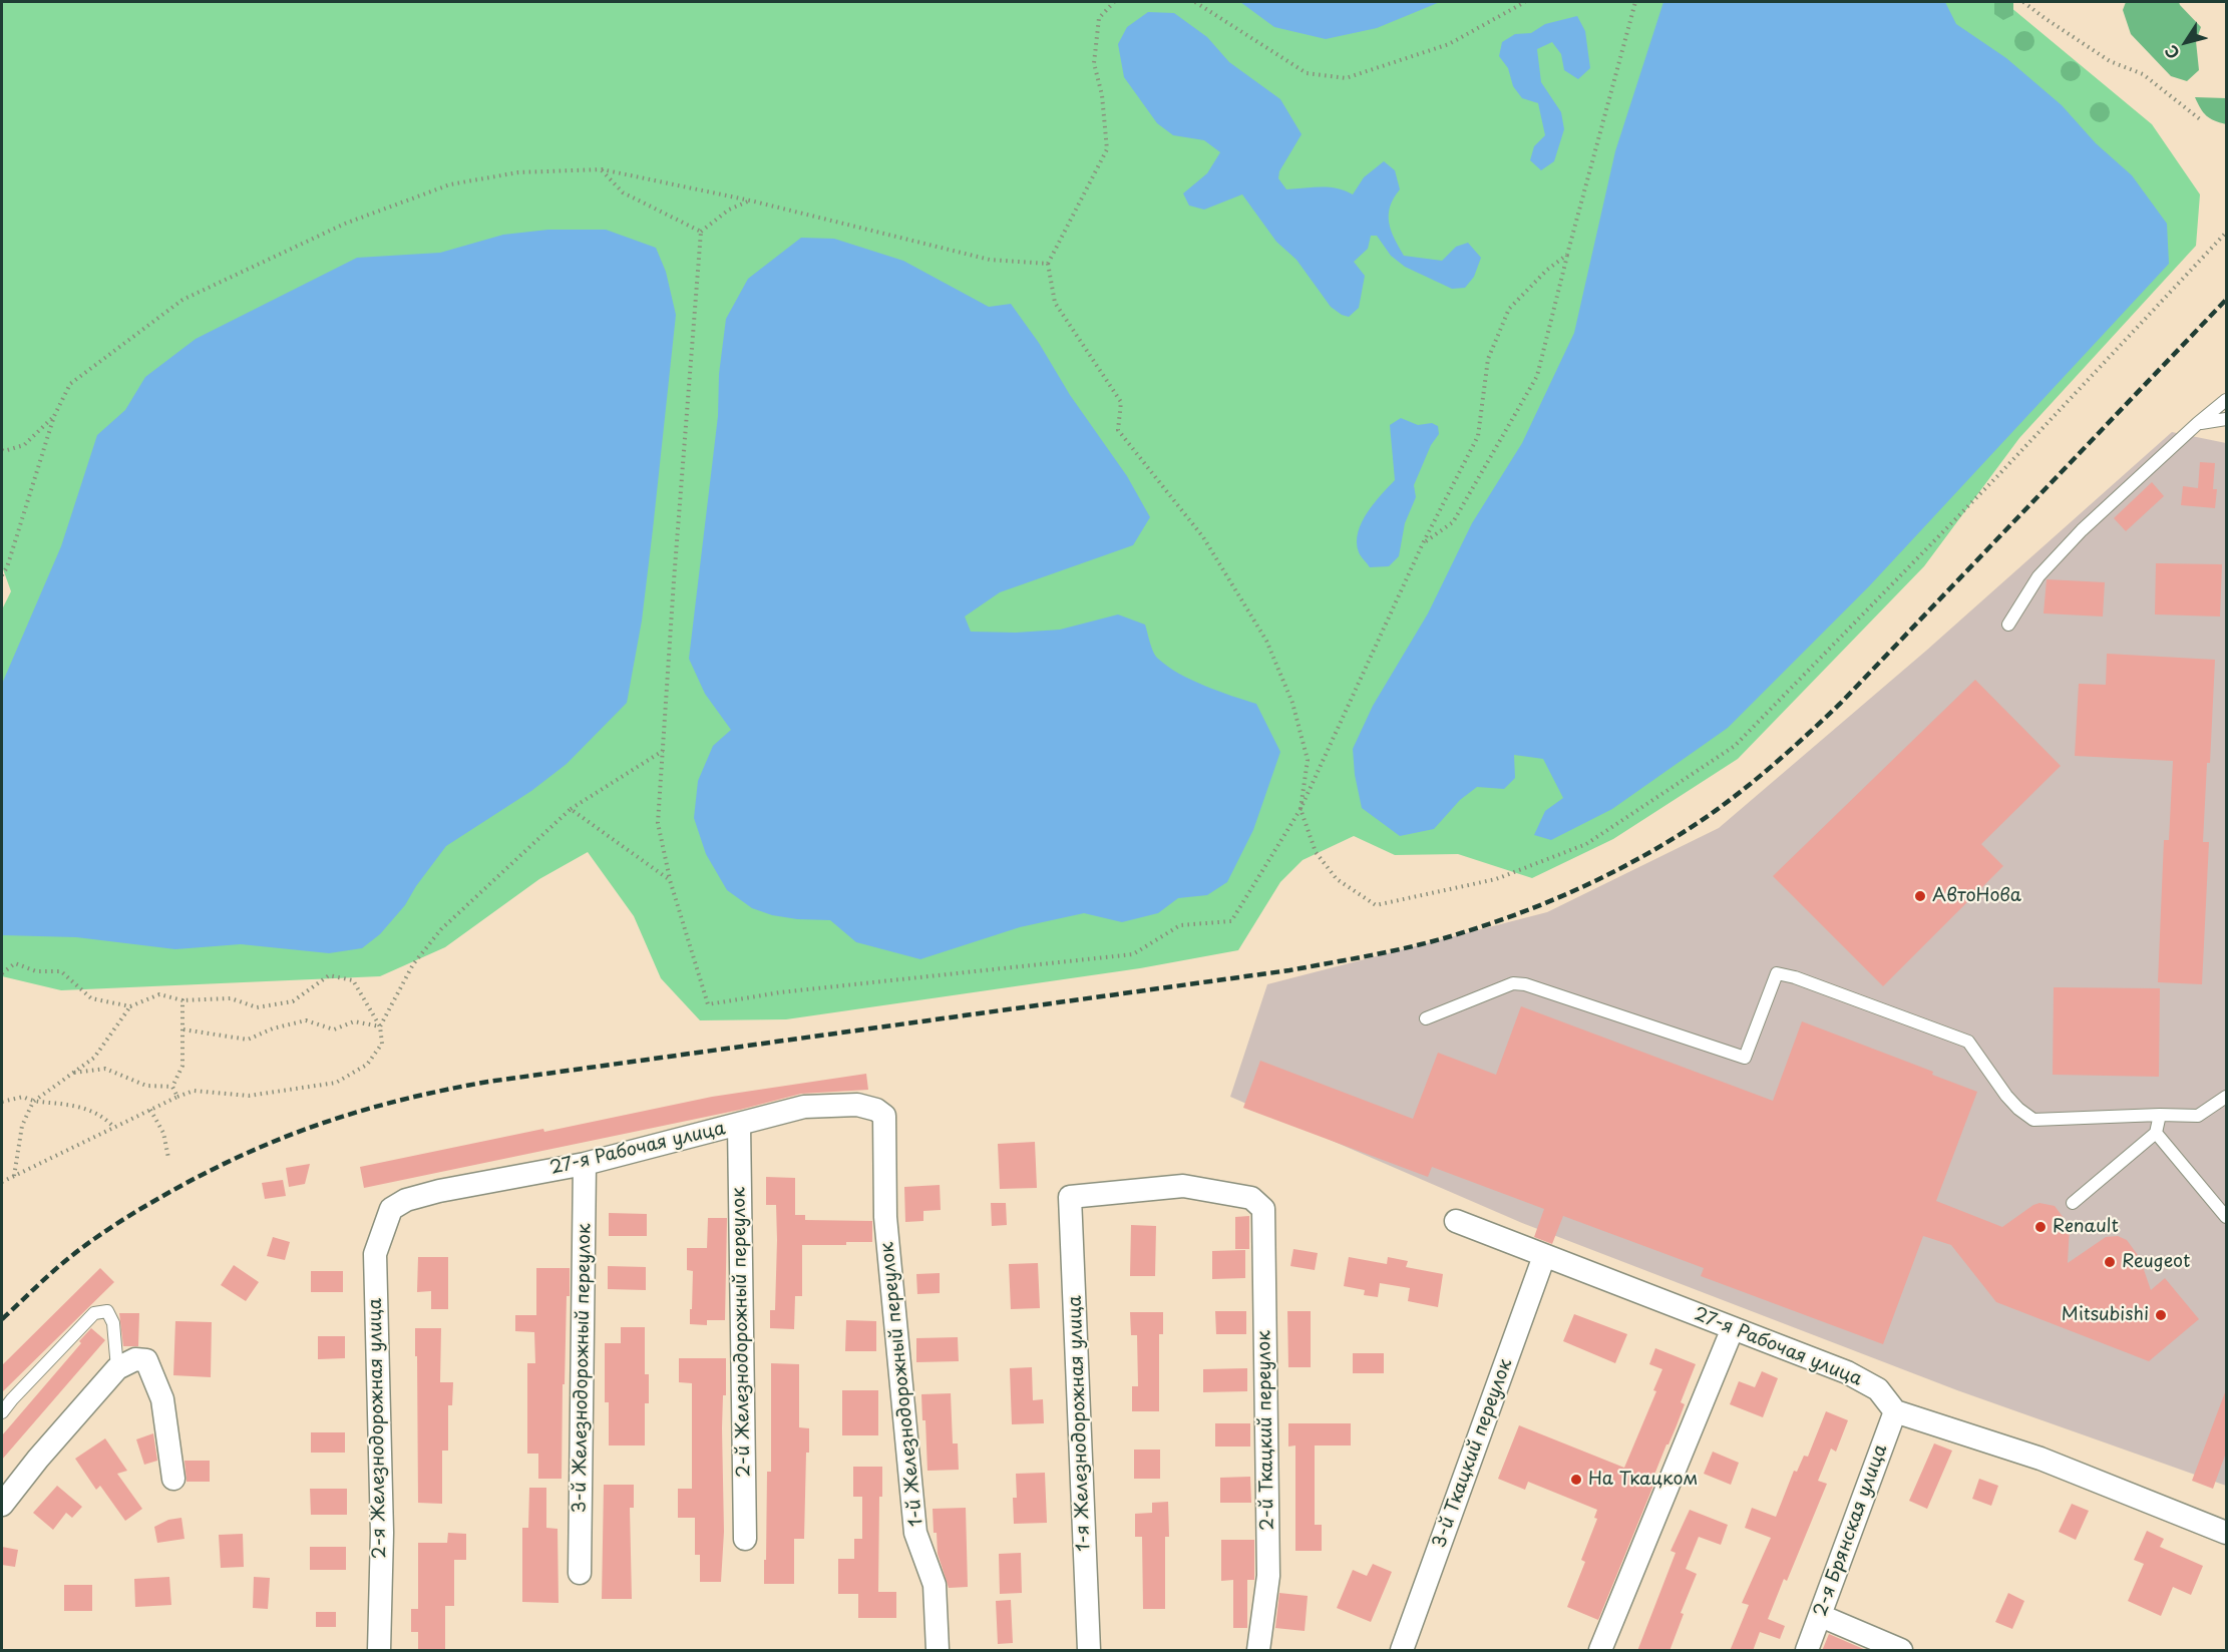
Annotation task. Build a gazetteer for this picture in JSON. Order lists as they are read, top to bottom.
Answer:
{
  "streets": {
    "street": [
      "27-я Рабочая улица",
      "2-й Железнодорожный переулок",
      "3-й Железнодорожный переулок",
      "1-й Железнодорожный переулок",
      "1-я Железнодорожная улица",
      "2-я Железнодорожная улица",
      "2-й Ткацкий переулок",
      "3-й Ткацкий переулок",
      "2-я Брянская улица"
    ]
  },
  "crossings": [
    ["27-я Рабочая улица", "2-й Железнодорожный переулок"],
    ["27-я Рабочая улица", "3-й Железнодорожный переулок"],
    ["27-я Рабочая улица", "1-й Железнодорожный переулок"],
    ["27-я Рабочая улица", "2-я Железнодорожная улица"],
    ["27-я Рабочая улица", "3-й Ткацкий переулок"],
    ["27-я Рабочая улица", "2-я Брянская улица"],
    ["1-я Железнодорожная улица", "2-й Ткацкий переулок"]
  ],
  "places": [
    "АвтоНова",
    "Renault",
    "Reugeot",
    "Mitsubishi",
    "На Ткацком"
  ],
  "north": "bottom left"
}
